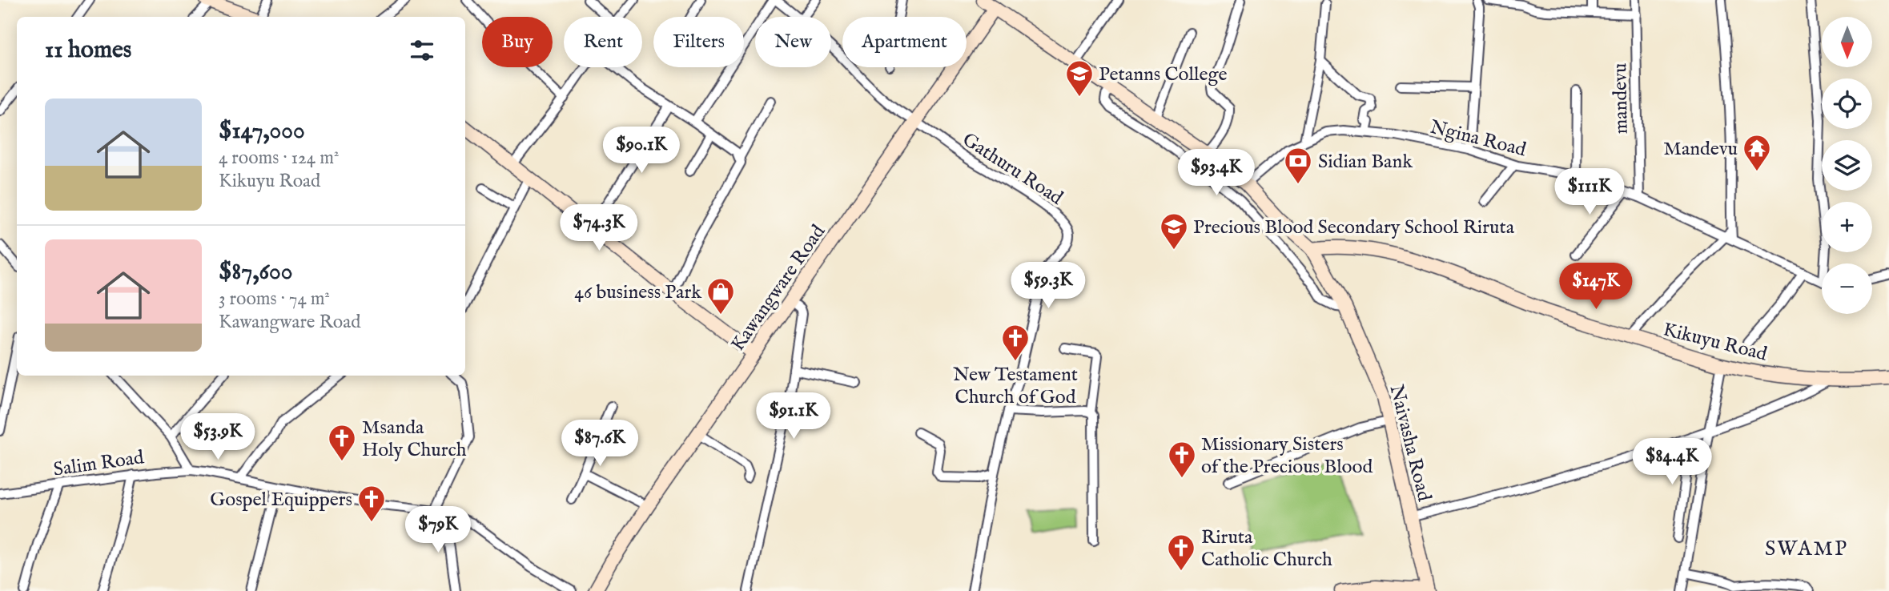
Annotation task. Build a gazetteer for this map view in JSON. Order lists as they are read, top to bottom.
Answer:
{
  "streets": {
    "main road": ["Kawangware Road", "Kikuyu Road", "Naivasha Road"],
    "street": [
      "mandevu",
      "Ngina Road",
      "Gathuru Road",
      "Salim Road"
    ]
  },
  "crossings": [
    ["mandevu", "Ngina Road"],
    ["Ngina Road", "Naivasha Road"],
    ["Gathuru Road", "Kawangware Road"],
    ["Kawangware Road", "Naivasha Road"],
    ["Kikuyu Road", "Naivasha Road"]
  ],
  "districts": ["SWAMP"],
  "places": {
    "school or university": ["Petanns College", "Precious Blood Secondary School Riruta"],
    "temple": ["Mandevu"],
    "bank": ["Sidian Bank"],
    "shop": ["46 business Park"],
    "church": [
      "New Testament Church of God",
      "Msanda Holy Church",
      "Missionary Sisters of the Precious Blood",
      "Gospel Equippers",
      "Riruta Catholic Church"
    ]
  },
  "north": "bottom",
  "page": {
    "map_buttons": ["+", "−"],
    "chip": [
      "Buy",
      "Rent",
      "Filters",
      "New",
      "Apartment"
    ],
    "heading": "11 homes",
    "list": [
      {
        "name": "$147,000",
        "note": "4 rooms · 124 m² · Kikuyu Road"
      },
      {
        "name": "$87,600",
        "note": "3 rooms · 74 m² · Kawangware Road"
      }
    ],
    "price": [
      "$90.1K",
      "$93.4K",
      "$111K",
      "$74.3K",
      "$59.3K",
      "$147K",
      "$91.1K",
      "$53.9K",
      "$87.6K",
      "$84.4K",
      "$79K"
    ]
  }
}
